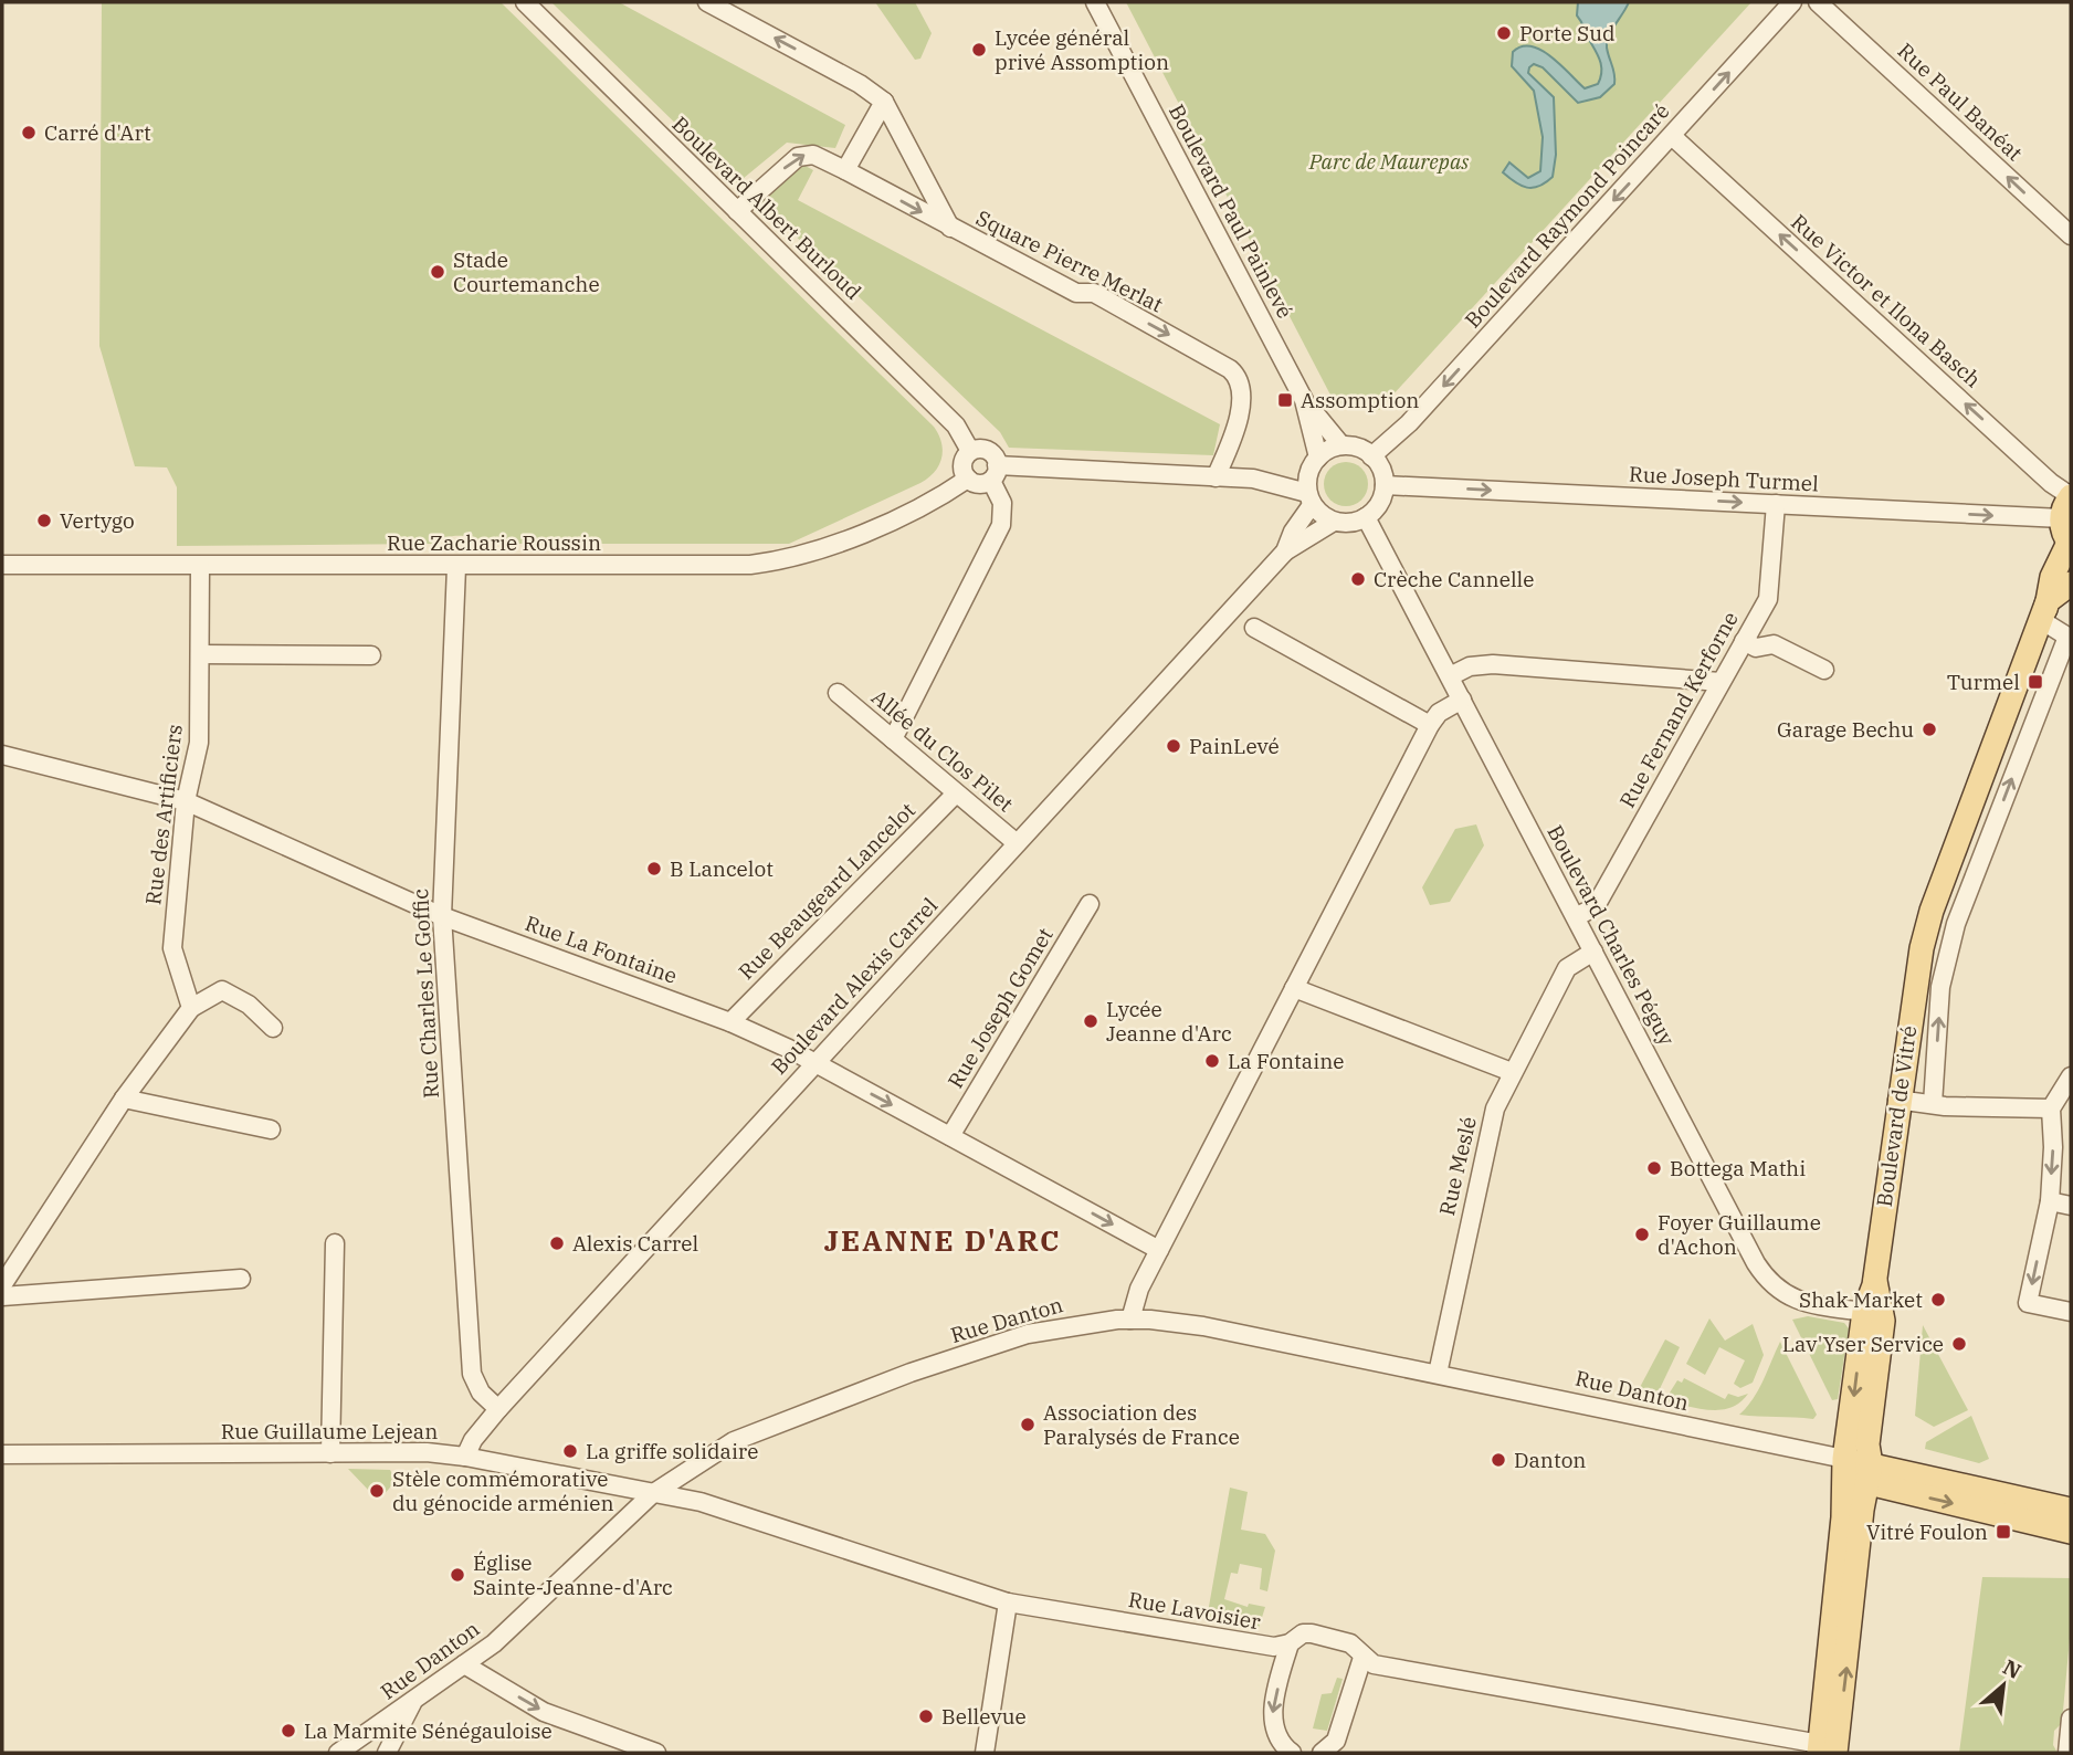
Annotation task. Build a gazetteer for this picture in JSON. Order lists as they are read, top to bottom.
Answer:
{
  "streets": {
    "main road": ["Boulevard de Vitré"],
    "street": [
      "Rue Paul Banéat",
      "Boulevard Albert Burloud",
      "Boulevard Paul Painlevé",
      "Boulevard Raymond Poincaré",
      "Square Pierre Merlat",
      "Rue Victor et Ilona Basch",
      "Rue Joseph Turmel",
      "Rue Zacharie Roussin",
      "Rue Fernand Kerforne",
      "Allée du Clos Pilet",
      "Rue des Artificiers",
      "Rue Beaugeard Lancelot",
      "Boulevard Charles Péguy",
      "Rue La Fontaine",
      "Boulevard Alexis Carrel",
      "Rue Charles Le Goffic",
      "Rue Joseph Gomet",
      "Rue Meslé",
      "Rue Danton",
      "Rue Guillaume Lejean",
      "Rue Lavoisier"
    ]
  },
  "crossings": [
    ["Boulevard Albert Burloud", "Square Pierre Merlat"],
    ["Boulevard Albert Burloud", "Rue Zacharie Roussin"],
    ["Boulevard Paul Painlevé", "Boulevard Raymond Poincaré"],
    ["Boulevard Paul Painlevé", "Rue Joseph Turmel"],
    ["Boulevard Paul Painlevé", "Boulevard Charles Péguy"],
    ["Boulevard Paul Painlevé", "Boulevard Alexis Carrel"],
    ["Boulevard Raymond Poincaré", "Rue Victor et Ilona Basch"],
    ["Boulevard Raymond Poincaré", "Rue Joseph Turmel"],
    ["Boulevard Raymond Poincaré", "Boulevard Charles Péguy"],
    ["Boulevard Raymond Poincaré", "Boulevard Alexis Carrel"],
    ["Rue Joseph Turmel", "Rue Fernand Kerforne"],
    ["Rue Joseph Turmel", "Boulevard Charles Péguy"],
    ["Rue Joseph Turmel", "Boulevard Alexis Carrel"],
    ["Rue Joseph Turmel", "Boulevard de Vitré"],
    ["Rue Zacharie Roussin", "Rue des Artificiers"],
    ["Rue Zacharie Roussin", "Rue Charles Le Goffic"],
    ["Rue Fernand Kerforne", "Boulevard Charles Péguy"],
    ["Allée du Clos Pilet", "Rue Beaugeard Lancelot"],
    ["Allée du Clos Pilet", "Boulevard Alexis Carrel"],
    ["Rue des Artificiers", "Rue La Fontaine"],
    ["Rue Beaugeard Lancelot", "Rue La Fontaine"],
    ["Boulevard Charles Péguy", "Boulevard Alexis Carrel"],
    ["Boulevard Charles Péguy", "Boulevard de Vitré"],
    ["Boulevard Charles Péguy", "Rue Meslé"],
    ["Rue La Fontaine", "Boulevard Alexis Carrel"],
    ["Rue La Fontaine", "Rue Charles Le Goffic"],
    ["Rue La Fontaine", "Rue Joseph Gomet"],
    ["Boulevard Alexis Carrel", "Rue Charles Le Goffic"],
    ["Boulevard Alexis Carrel", "Rue Guillaume Lejean"],
    ["Boulevard de Vitré", "Rue Danton"],
    ["Boulevard de Vitré", "Rue Lavoisier"],
    ["Rue Meslé", "Rue Danton"],
    ["Rue Danton", "Rue Guillaume Lejean"],
    ["Rue Danton", "Rue Lavoisier"],
    ["Rue Guillaume Lejean", "Rue Lavoisier"]
  ],
  "one_way": ["Rue Paul Banéat", "Rue Victor et Ilona Basch", "Rue Joseph Turmel"],
  "districts": ["JEANNE D'ARC"],
  "parks": ["Parc de Maurepas"],
  "places": {
    "other": [
      "Porte Sud",
      "Lycée général privé Assomption",
      "Carré d'Art",
      "Stade Courtemanche",
      "Vertygo",
      "Crèche Cannelle",
      "Garage Bechu",
      "PainLevé",
      "B Lancelot",
      "Lycée Jeanne d'Arc",
      "La Fontaine",
      "Bottega Mathi",
      "Foyer Guillaume d'Achon",
      "Alexis Carrel",
      "Shak Market",
      "Lav'Yser Service",
      "Association des Paralysés de France",
      "La griffe solidaire",
      "Danton",
      "Stèle commémorative du génocide arménien",
      "Église Sainte-Jeanne-d'Arc",
      "Bellevue",
      "La Marmite Sénégauloise"
    ],
    "transit": ["Assomption", "Turmel", "Vitré Foulon"]
  },
  "north": "top right"
}
